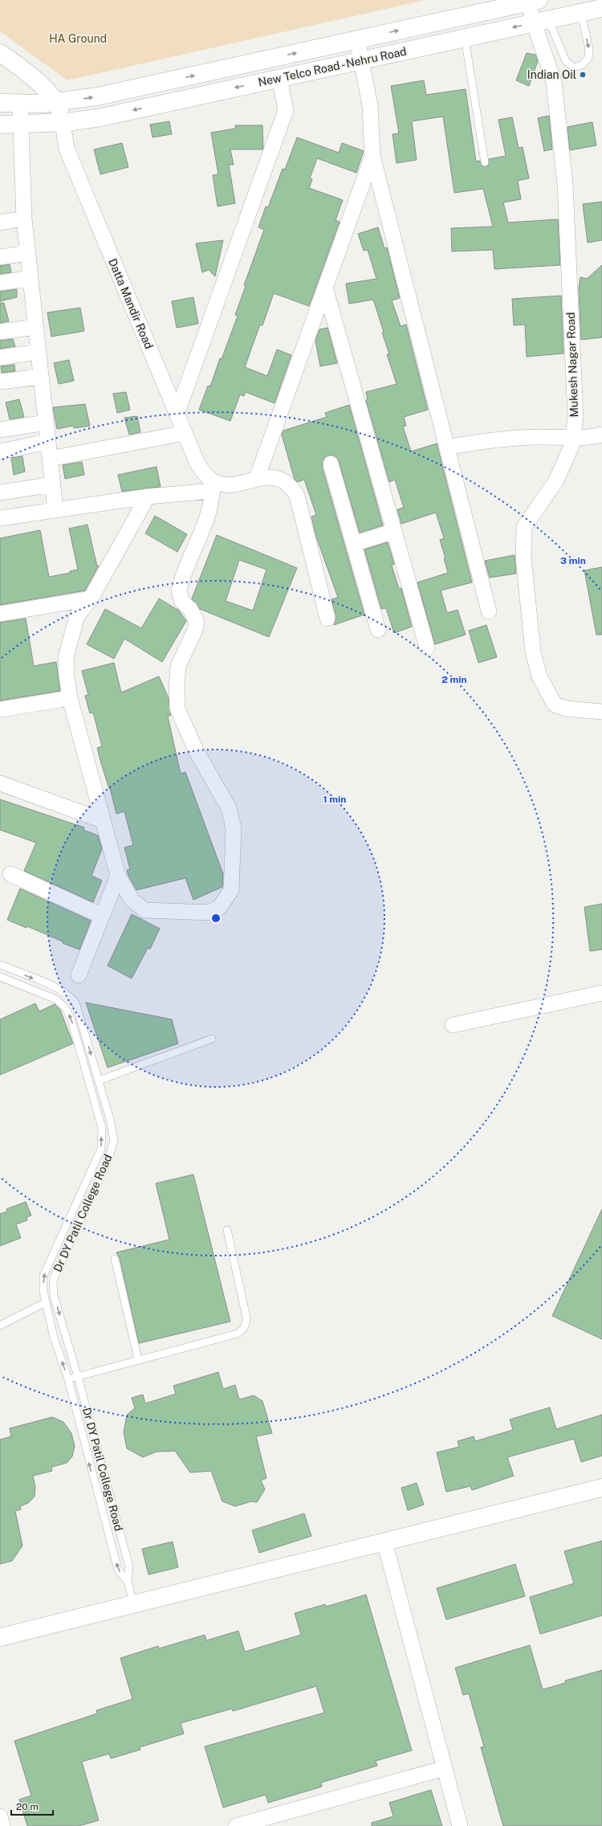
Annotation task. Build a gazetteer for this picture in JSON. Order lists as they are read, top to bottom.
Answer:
{
  "streets": {
    "street": ["New Telco Road - Nehru Road", "Datta Mandir Road", "Mukesh Nagar Road"],
    "lane": ["Dr DY Patil College Road"]
  },
  "crossings": [
    ["New Telco Road - Nehru Road", "Datta Mandir Road"],
    ["New Telco Road - Nehru Road", "Mukesh Nagar Road"]
  ],
  "parks": ["HA Ground"],
  "places": ["Indian Oil"],
  "scale_bar": "20 m",
  "rings": ["3 min", "2 min", "1 min"]
}
